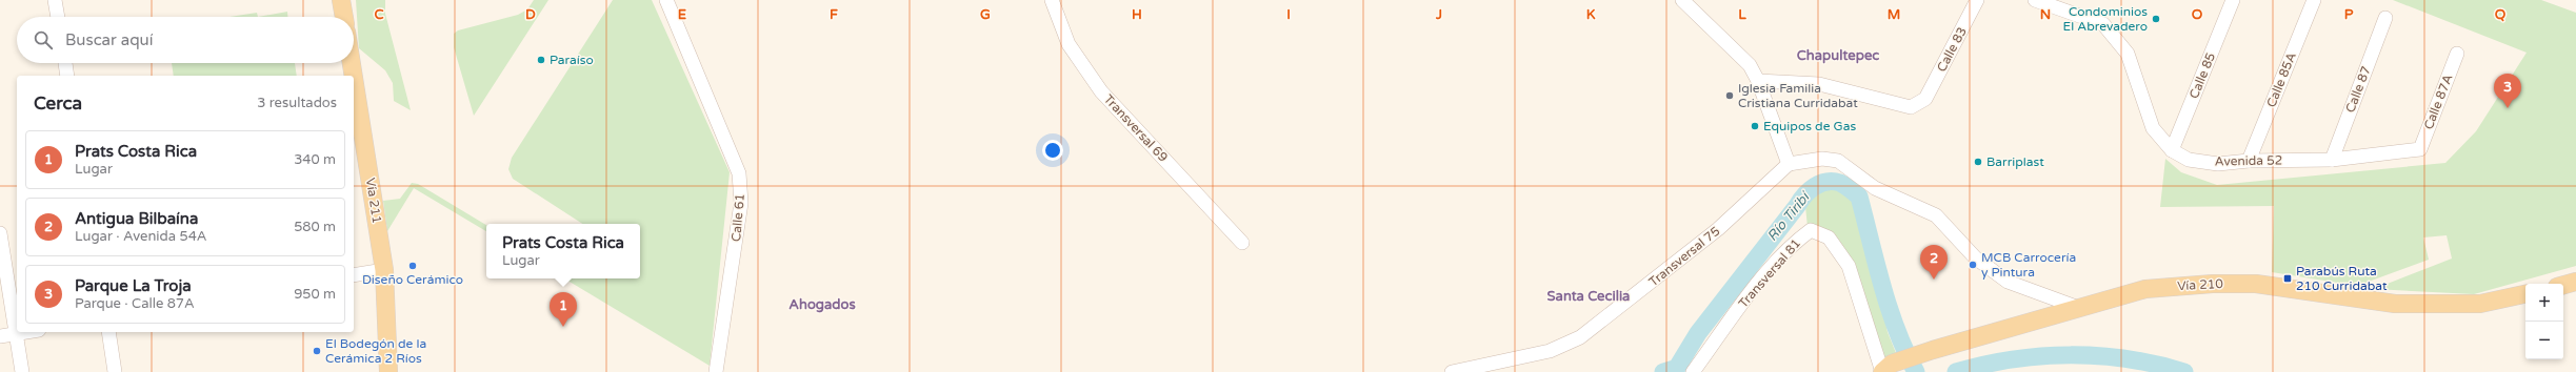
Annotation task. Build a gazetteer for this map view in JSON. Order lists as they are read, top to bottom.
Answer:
{
  "streets": {
    "main road": ["Vía 211", "Vía 210"],
    "street": [
      "Calle 83",
      "Calle 85",
      "Calle 85A",
      "Calle 87",
      "Calle 87A",
      "Transversal 69",
      "Avenida 52",
      "Calle 61",
      "Transversal 75",
      "Transversal 81"
    ]
  },
  "crossings": [
    ["Calle 85", "Avenida 52"],
    ["Calle 85A", "Avenida 52"],
    ["Calle 87", "Avenida 52"],
    ["Calle 87A", "Avenida 52"],
    ["Transversal 81", "Vía 210"]
  ],
  "districts": ["Chapultepec", "Santa Cecilia", "Ahogados"],
  "water": ["Río Tiribí"],
  "places": {
    "other": [
      "Condominios El Abrevadero",
      "Paraíso",
      "Iglesia Familia Cristiana Curridabat",
      "Equipos de Gas",
      "Barriplast",
      "MCB Carrocería y Pintura",
      "Diseño Cerámico",
      "El Bodegón de la Cerámica 2 Ríos"
    ],
    "transit": ["Parabús Ruta 210 Curridabat"]
  },
  "page": {
    "search": "Buscar aquí",
    "pins": ["3", "2", "1"],
    "heading": ["Cerca", "3 resultados"],
    "list": [
      {
        "mark": "1",
        "name": "Prats Costa Rica",
        "note": "Lugar",
        "value": "340 m"
      },
      {
        "mark": "2",
        "name": "Antigua Bilbaína",
        "note": "Lugar · Avenida 54A",
        "value": "580 m"
      },
      {
        "mark": "3",
        "name": "Parque La Troja",
        "note": "Parque · Calle 87A",
        "value": "950 m"
      }
    ],
    "popup": ["Prats Costa Rica", "Lugar"],
    "map_buttons": ["+", "−"]
  },
  "grid": {
    "columns": [
      "C",
      "D",
      "E",
      "F",
      "G",
      "H",
      "I",
      "J",
      "K",
      "L",
      "M",
      "N",
      "O",
      "P",
      "Q"
    ]
  }
}
